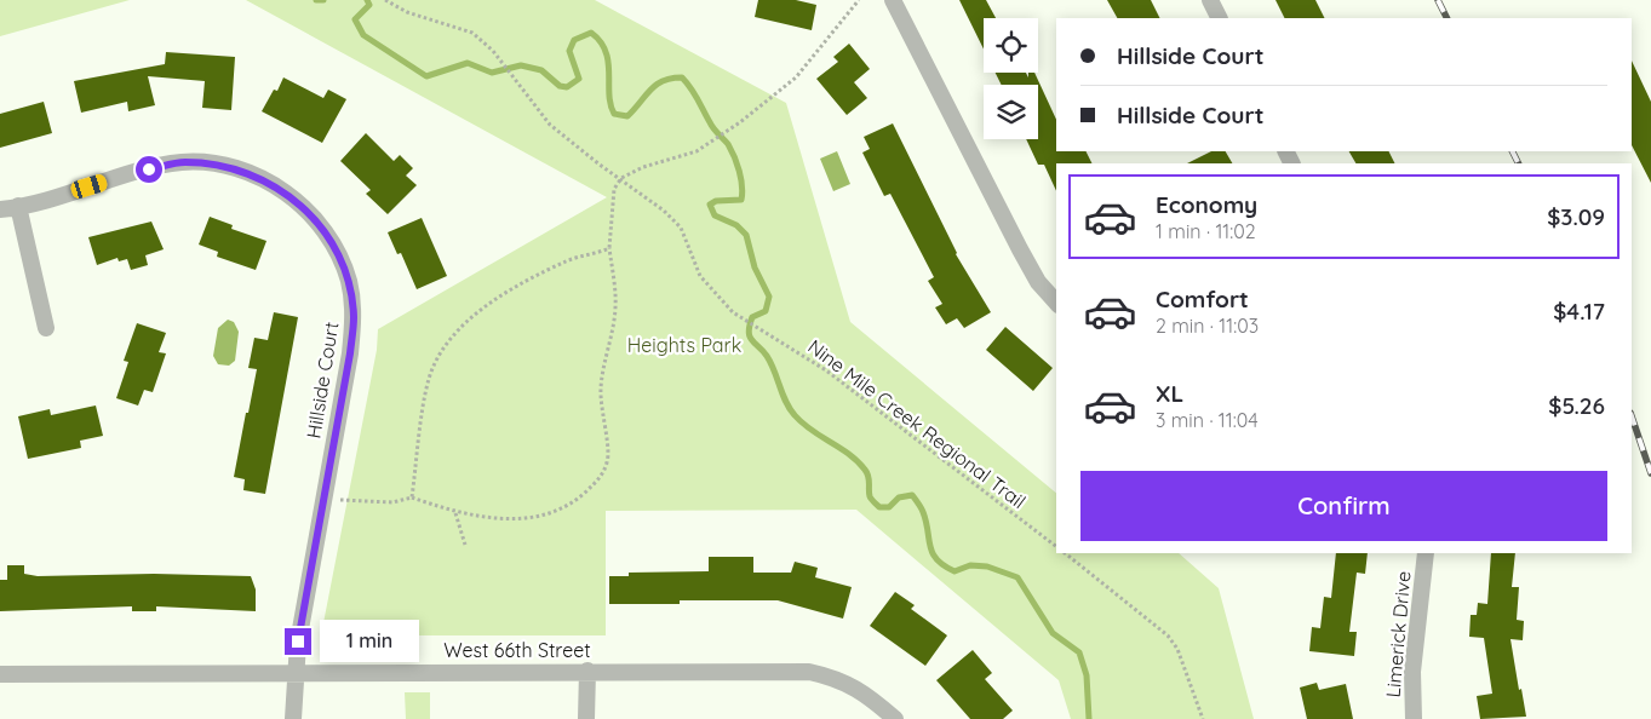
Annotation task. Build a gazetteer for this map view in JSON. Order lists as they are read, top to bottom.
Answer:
{
  "streets": {
    "street": ["Hillside Court", "Limerick Drive", "West 66th Street"],
    "path": ["Nine Mile Creek Regional Trail"]
  },
  "crossings": [
    ["Hillside Court", "West 66th Street"]
  ],
  "parks": ["Heights Park"],
  "page": {
    "banner": ["Hillside Court", "Hillside Court"],
    "list": [
      {
        "name": "Economy",
        "note": "1 min · 11:02",
        "value": "$3.09"
      },
      {
        "name": "Comfort",
        "note": "2 min · 11:03",
        "value": "$4.17"
      },
      {
        "name": "XL",
        "note": "3 min · 11:04",
        "value": "$5.26"
      }
    ],
    "buttons": "Confirm",
    "bubble": "1 min"
  }
}
